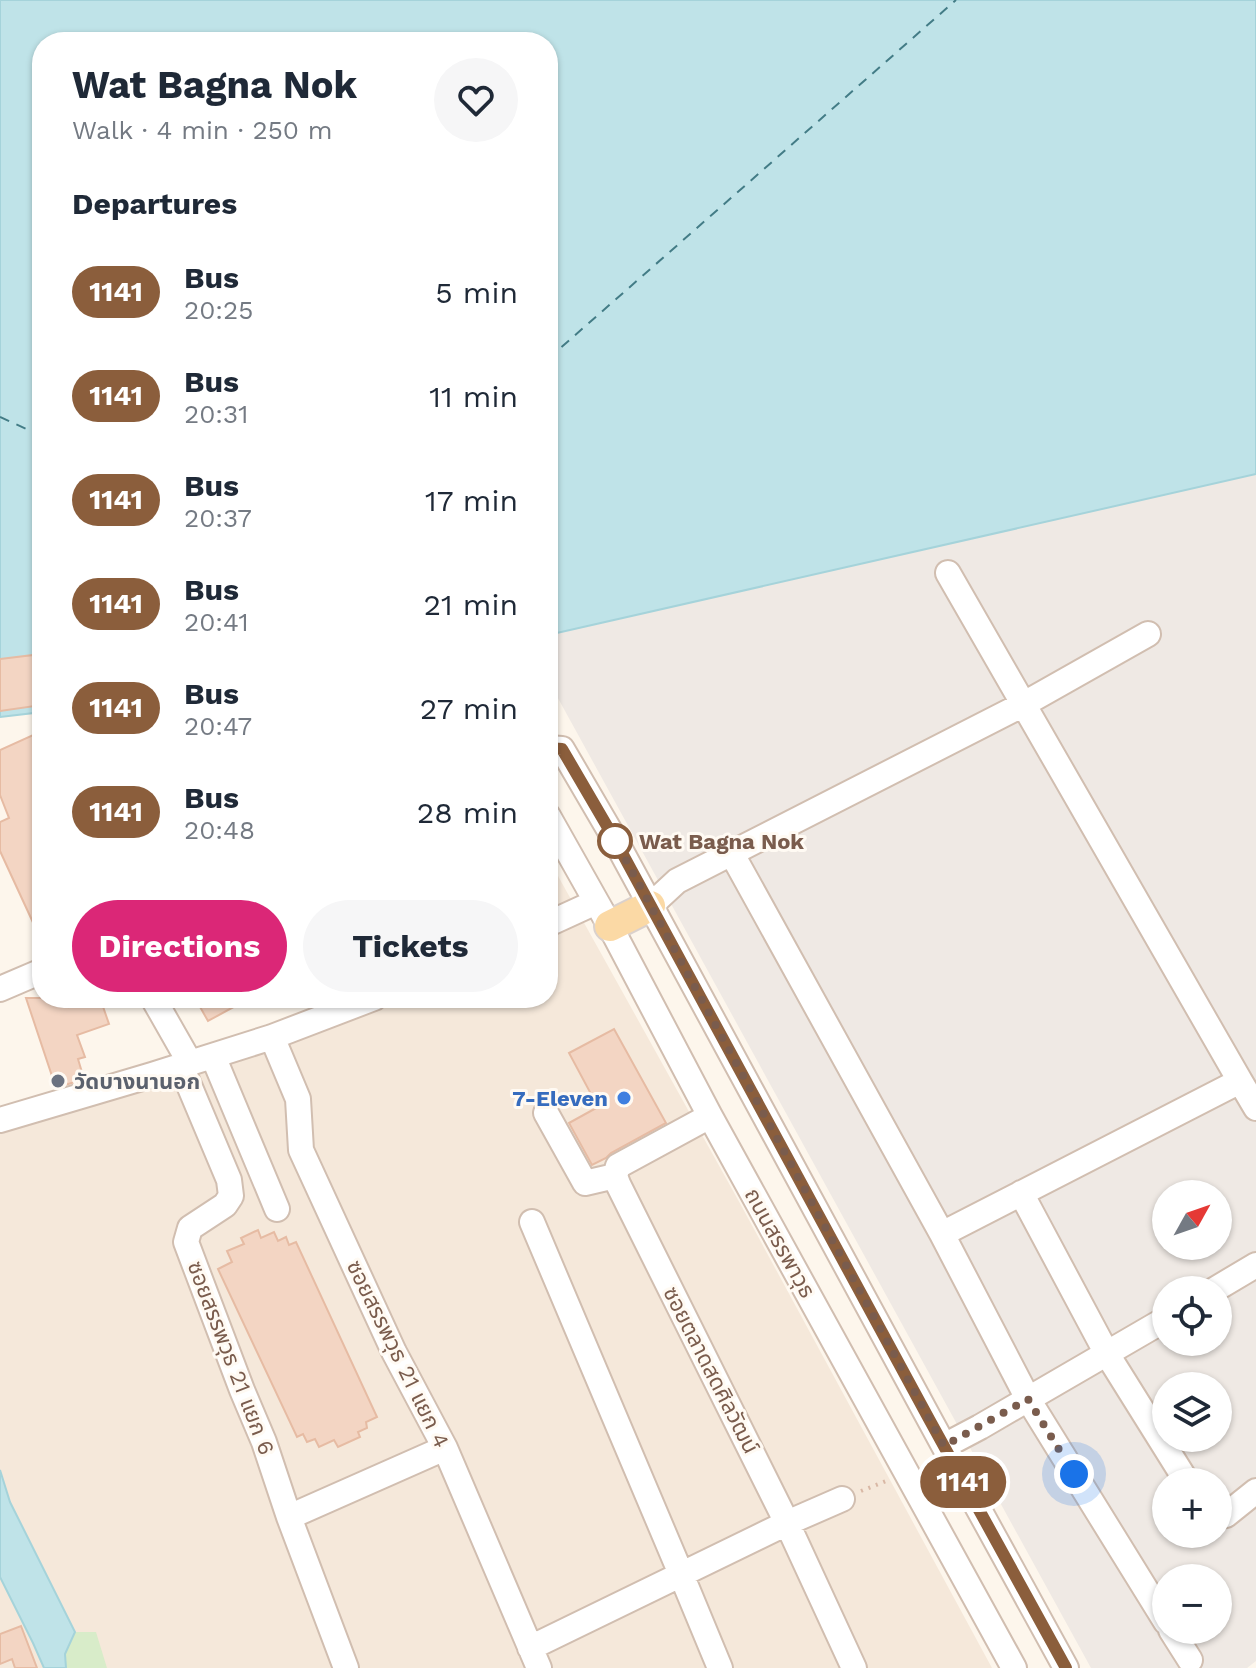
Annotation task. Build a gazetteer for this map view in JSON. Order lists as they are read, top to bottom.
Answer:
{
  "streets": {
    "street": [
      "ถนนสรรพาวุธ",
      "ซอยสรรพวุธ 21 แยก 4",
      "ซอยสรรพวุธ 21 แยก 6",
      "ซอยตลาดสดศิลวัฒน์"
    ]
  },
  "places": ["Wat Bagna Nok", "วัดบางนานอก", "7-Eleven"],
  "lines": ["bus line 1141"],
  "north": "top right",
  "page": {
    "on_map": "1141",
    "heading": [
      ["Wat Bagna Nok", "Walk · 4 min · 250 m"],
      "Departures"
    ],
    "list": [
      {
        "mark": "1141",
        "name": "Bus",
        "note": "20:25",
        "value": "5 min"
      },
      {
        "mark": "1141",
        "name": "Bus",
        "note": "20:31",
        "value": "11 min"
      },
      {
        "mark": "1141",
        "name": "Bus",
        "note": "20:37",
        "value": "17 min"
      },
      {
        "mark": "1141",
        "name": "Bus",
        "note": "20:41",
        "value": "21 min"
      },
      {
        "mark": "1141",
        "name": "Bus",
        "note": "20:47",
        "value": "27 min"
      },
      {
        "mark": "1141",
        "name": "Bus",
        "note": "20:48",
        "value": "28 min"
      }
    ],
    "buttons": ["Directions", "Tickets"],
    "map_buttons": ["+", "−"]
  }
}
